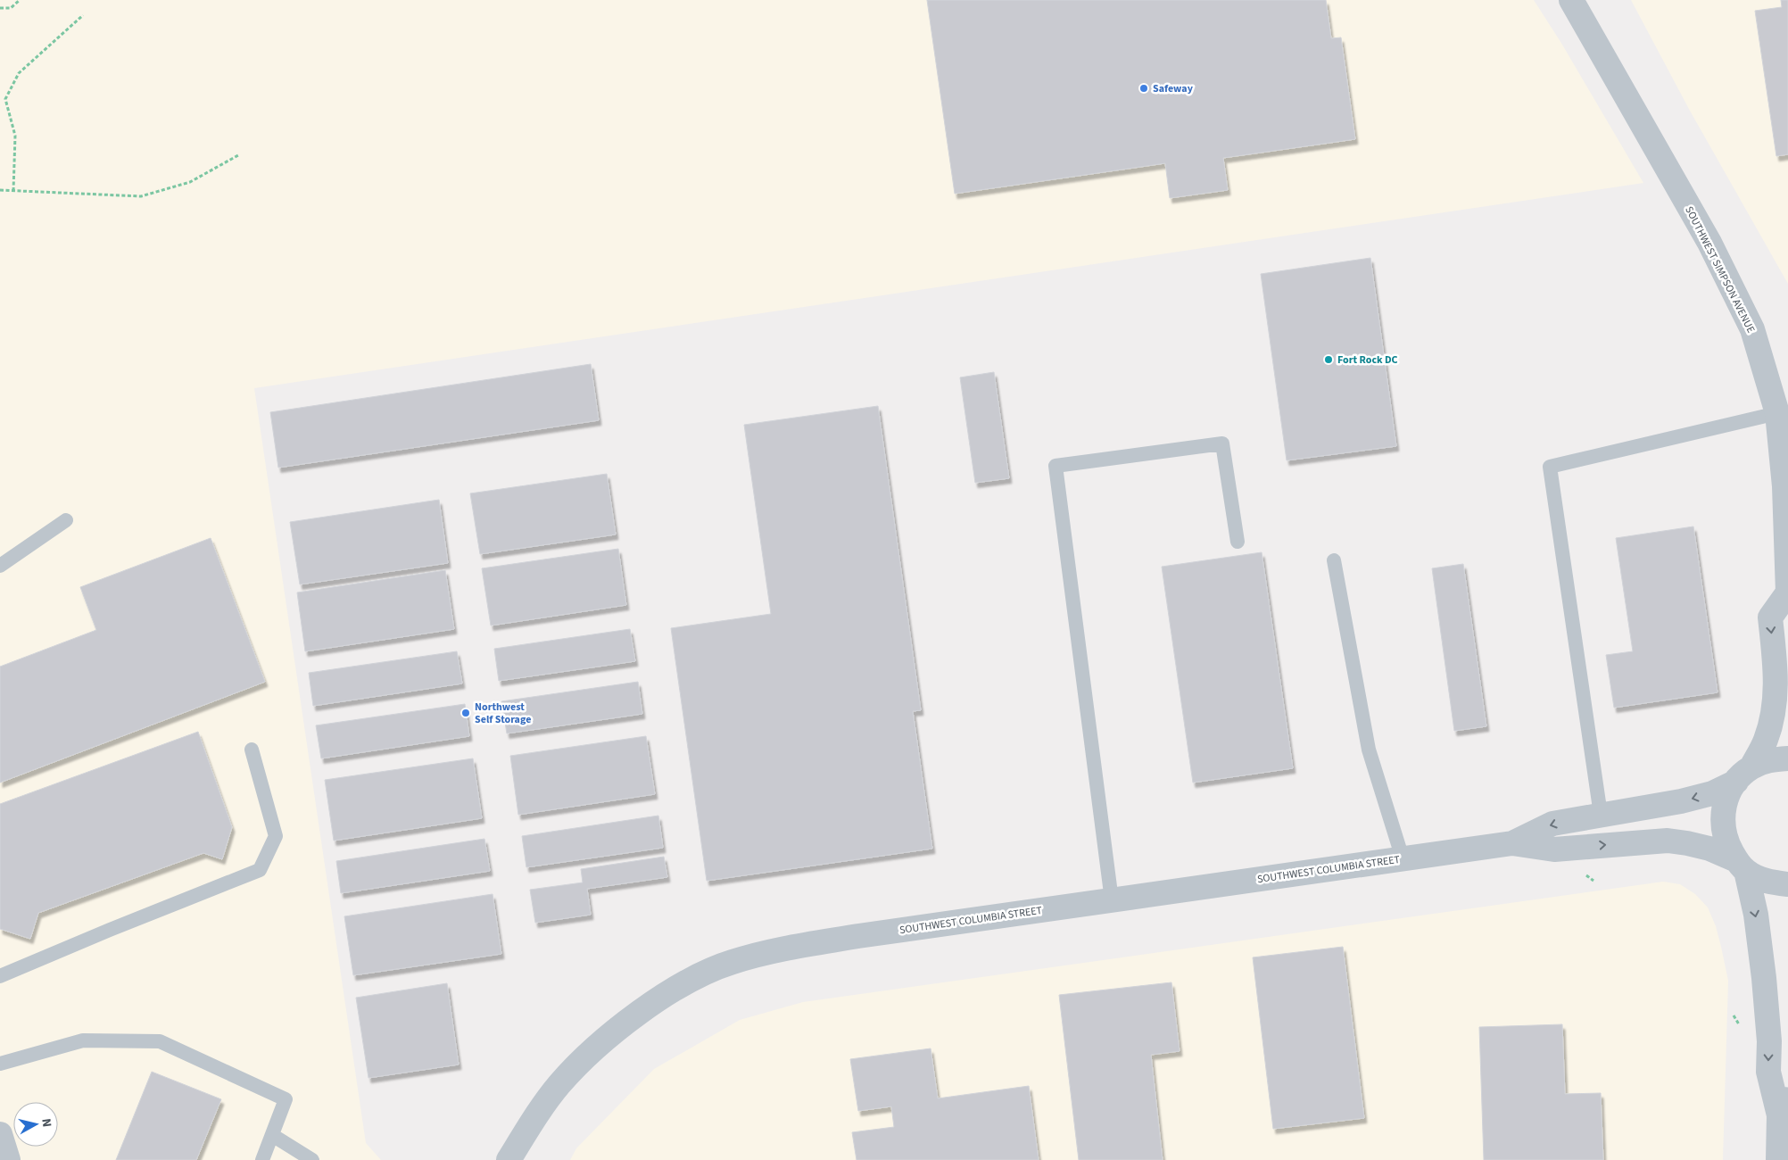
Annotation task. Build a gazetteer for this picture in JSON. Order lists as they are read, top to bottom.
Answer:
{
  "streets": {
    "street": ["SOUTHWEST SIMPSON AVENUE", "SOUTHWEST COLUMBIA STREET"]
  },
  "crossings": [
    ["SOUTHWEST SIMPSON AVENUE", "SOUTHWEST COLUMBIA STREET"]
  ],
  "places": ["Safeway", "Fort Rock DC", "Northwest Self Storage"],
  "north": "right"
}
